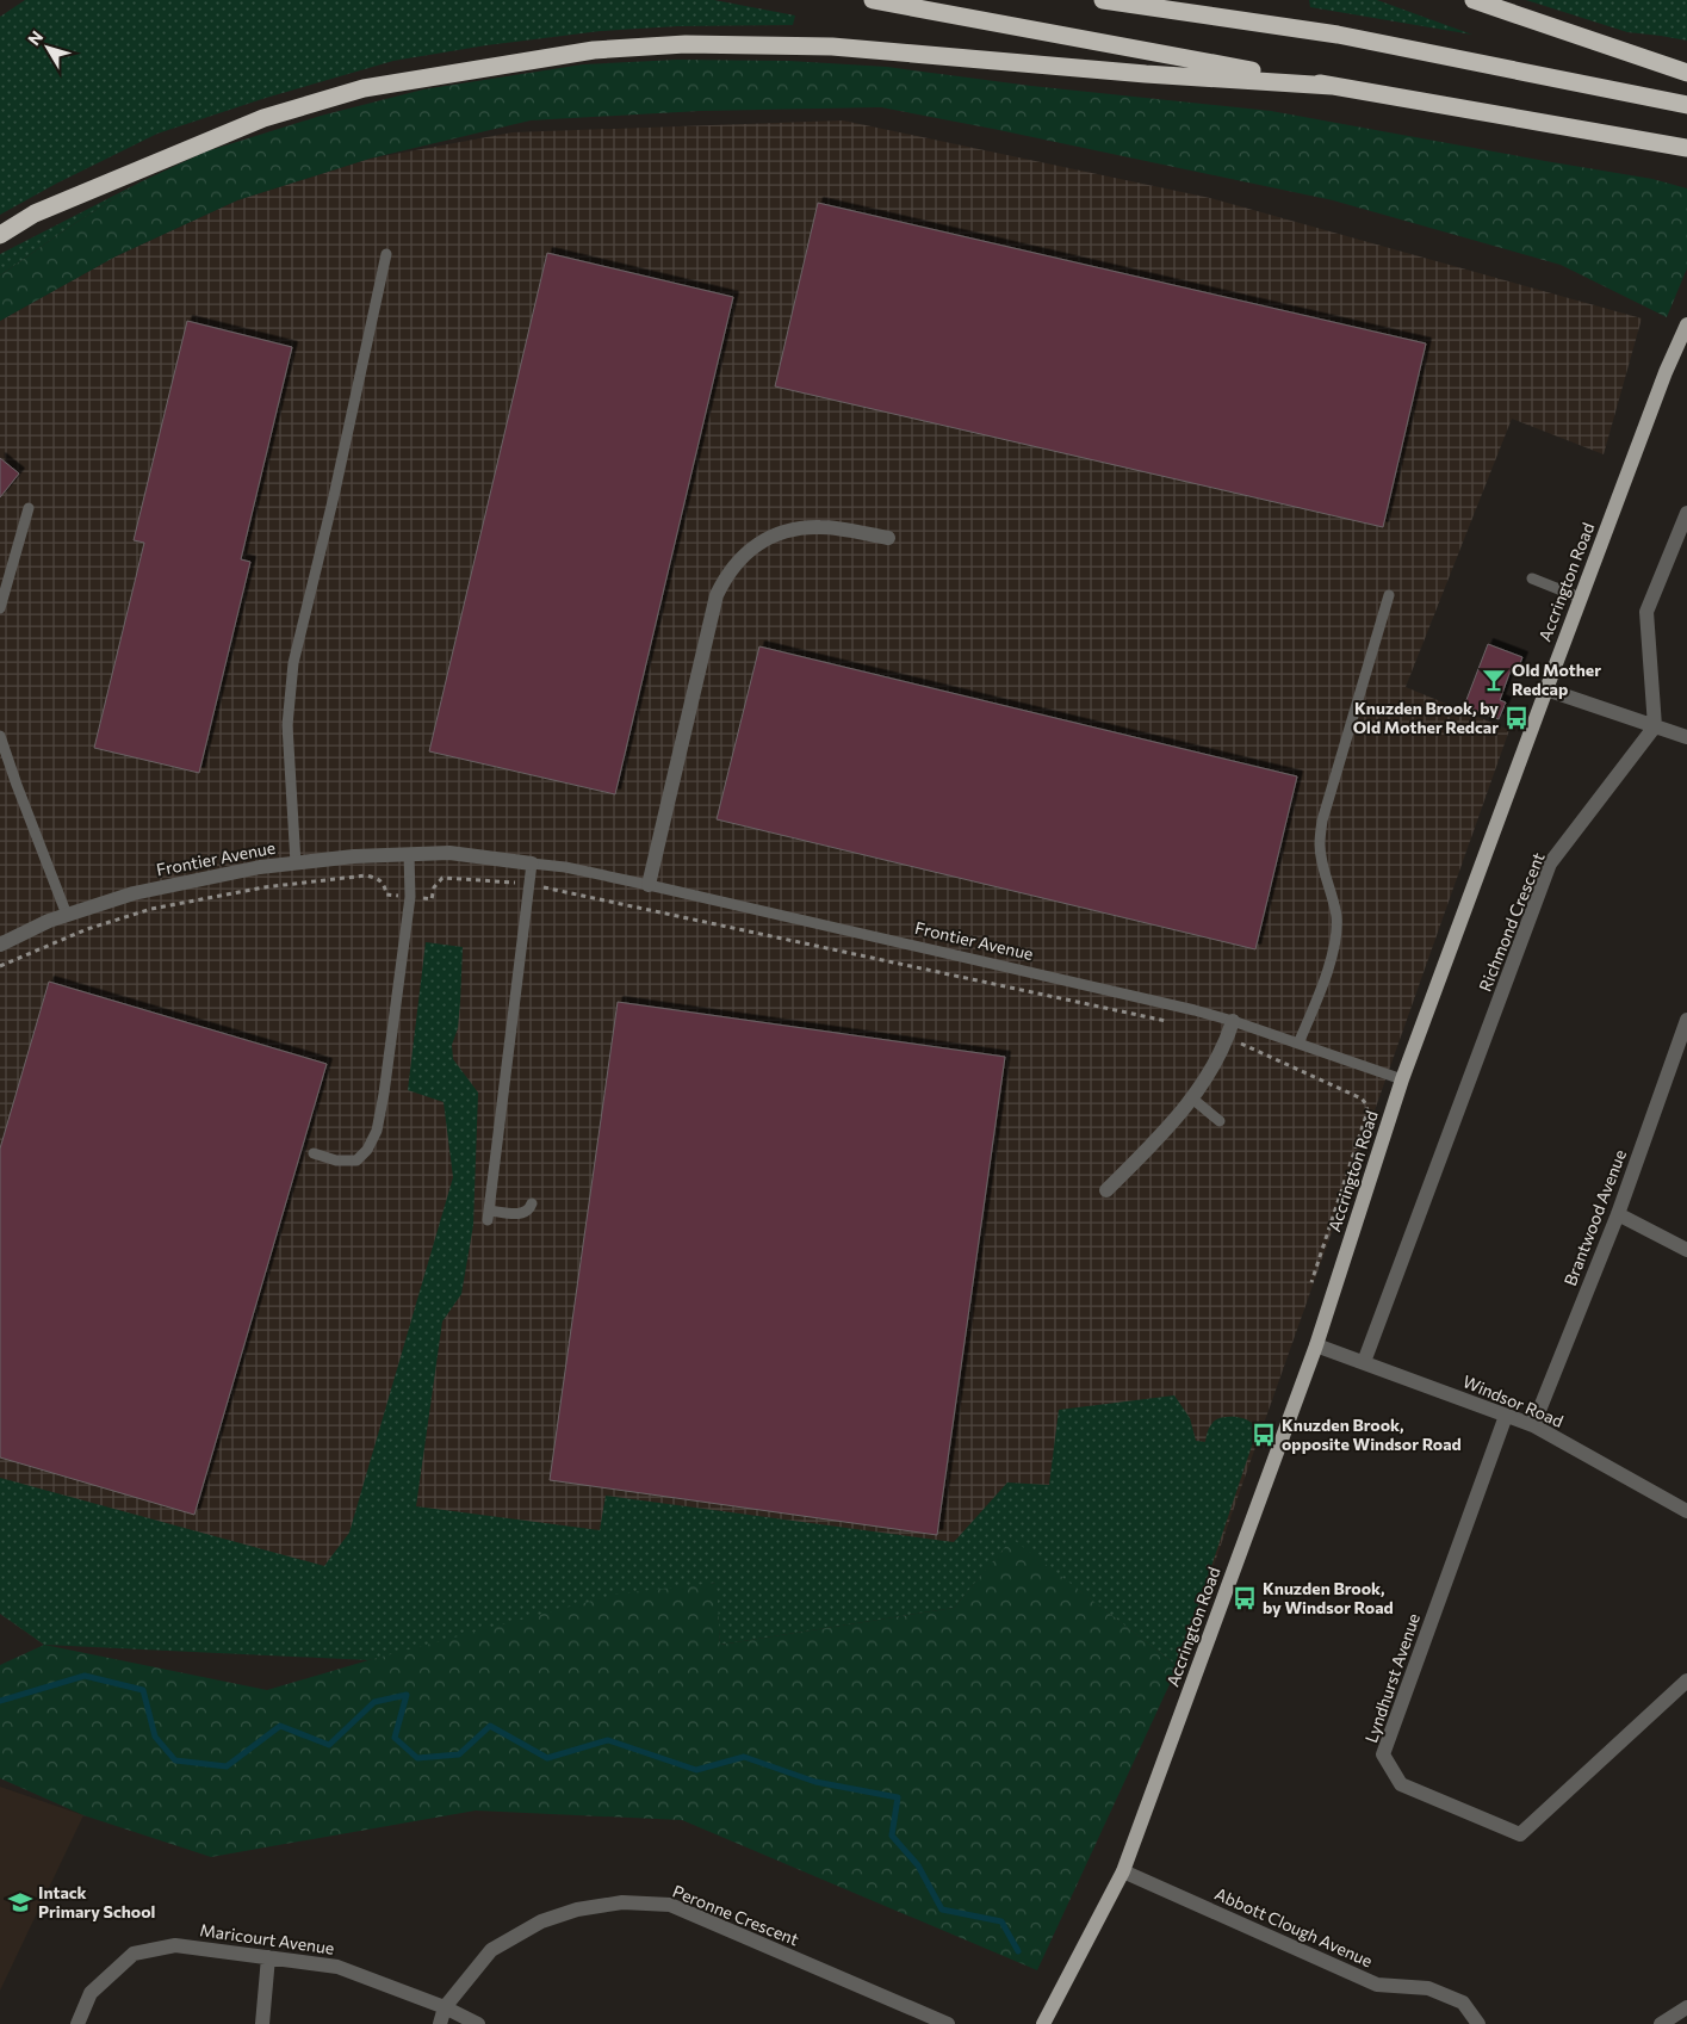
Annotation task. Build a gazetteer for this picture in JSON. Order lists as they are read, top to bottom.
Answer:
{
  "streets": {
    "main road": ["Accrington Road"],
    "street": [
      "Frontier Avenue",
      "Richmond Crescent",
      "Brantwood Avenue",
      "Windsor Road",
      "Lyndhurst Avenue",
      "Peronne Crescent",
      "Abbott Clough Avenue",
      "Maricourt Avenue"
    ]
  },
  "crossings": [
    ["Accrington Road", "Frontier Avenue"],
    ["Accrington Road", "Windsor Road"],
    ["Accrington Road", "Abbott Clough Avenue"],
    ["Richmond Crescent", "Windsor Road"],
    ["Brantwood Avenue", "Windsor Road"],
    ["Windsor Road", "Lyndhurst Avenue"],
    ["Peronne Crescent", "Maricourt Avenue"]
  ],
  "places": {
    "bar": ["Old Mother Redcap"],
    "bus stop": ["Knuzden Brook, by Old Mother Redcar", "Knuzden Brook, opposite Windsor Road", "Knuzden Brook, by Windsor Road"],
    "school or university": ["Intack Primary School"]
  },
  "north": "top left"
}
